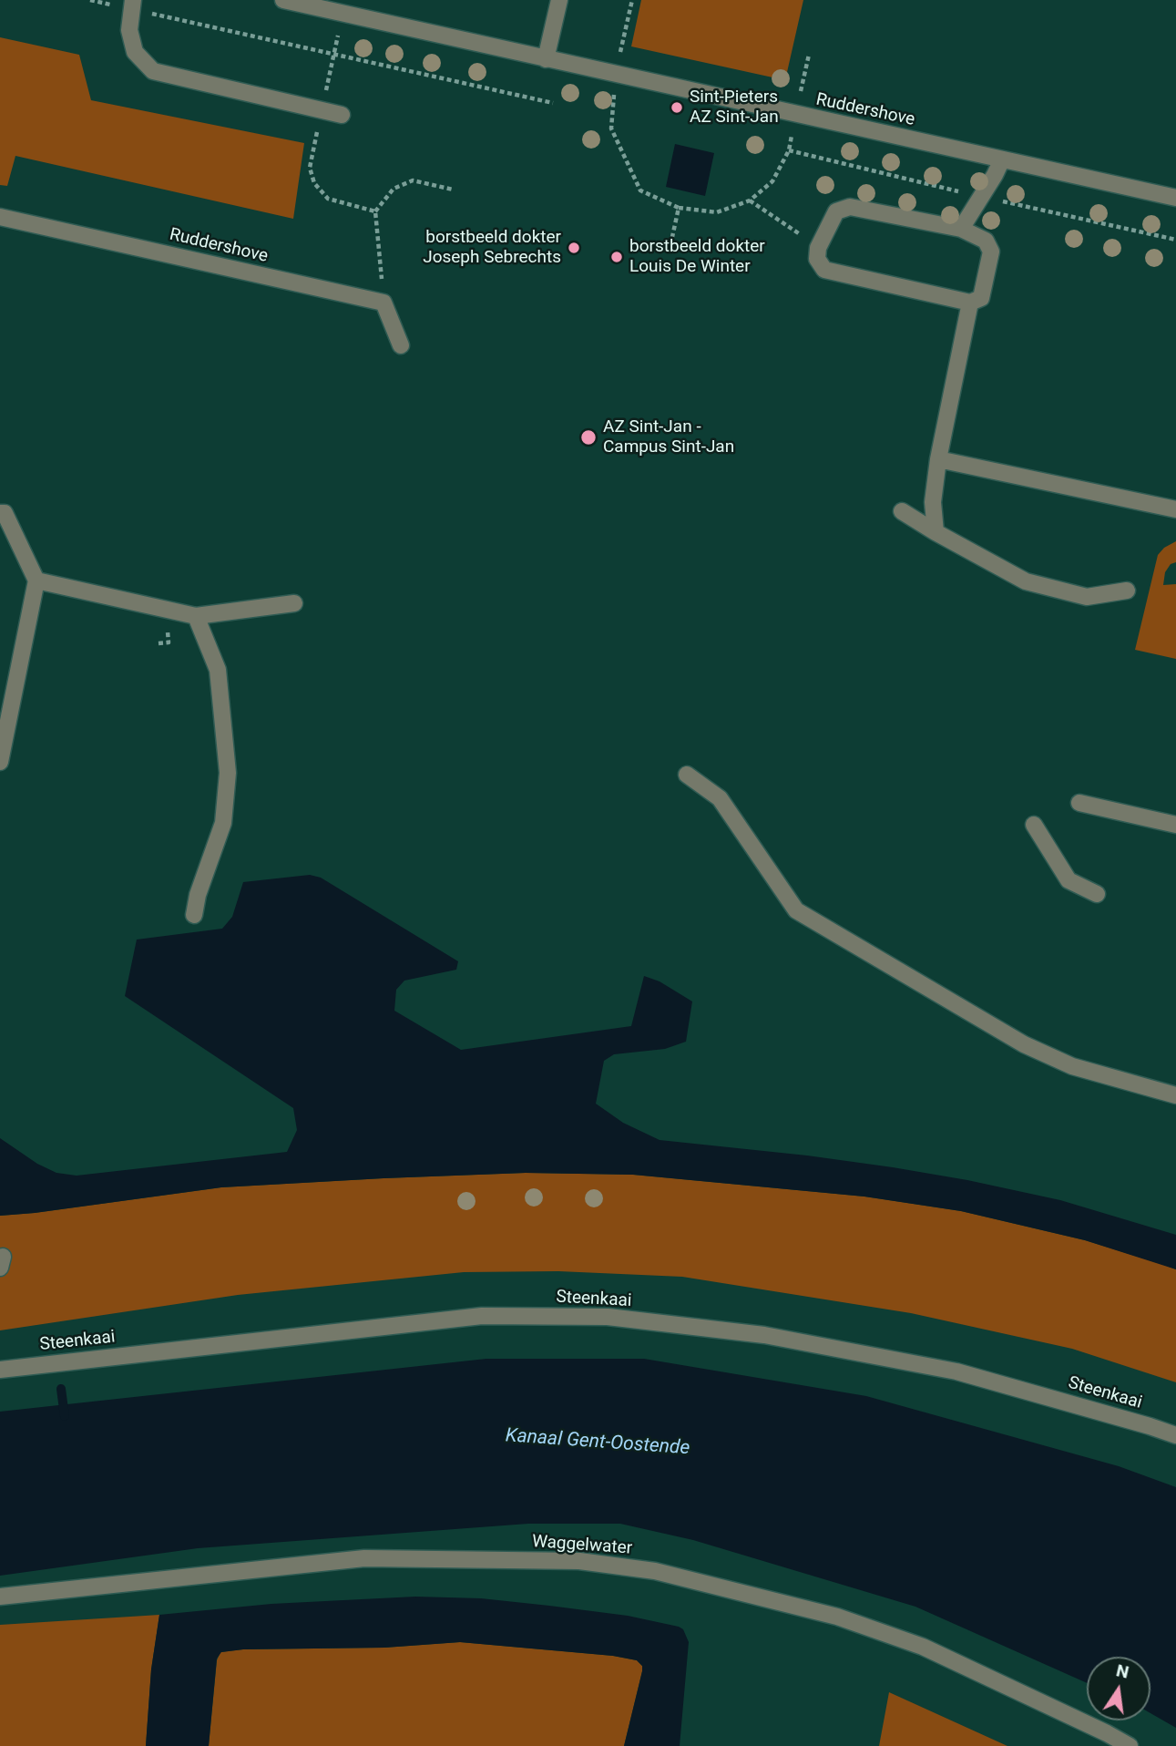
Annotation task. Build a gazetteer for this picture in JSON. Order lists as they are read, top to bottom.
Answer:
{
  "streets": {
    "street": ["Ruddershove", "Steenkaai", "Waggelwater"]
  },
  "water": ["Kanaal Gent-Oostende"],
  "places": [
    "Sint-Pieters AZ Sint-Jan",
    "borstbeeld dokter Joseph Sebrechts",
    "borstbeeld dokter Louis De Winter",
    "AZ Sint-Jan - Campus Sint-Jan"
  ],
  "north": "top"
}
